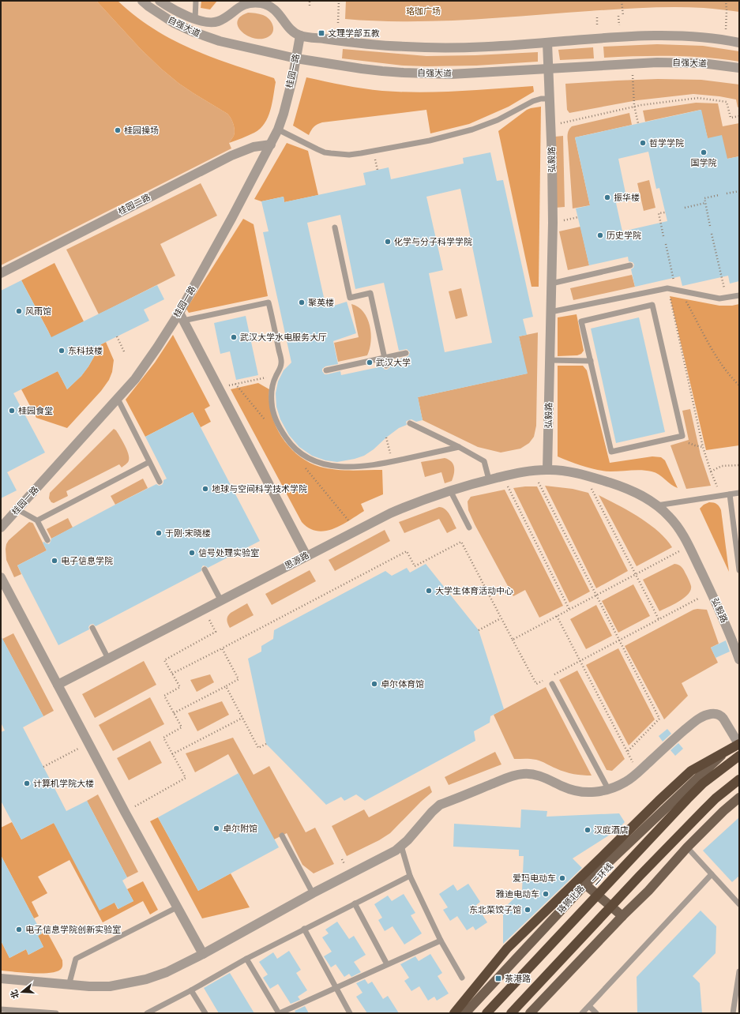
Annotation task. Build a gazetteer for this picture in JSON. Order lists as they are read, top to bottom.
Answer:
{
  "streets": {
    "highway": ["二环线"],
    "main road": ["珞狮北路"],
    "street": [
      "自强大道",
      "桂园一路",
      "弘毅路",
      "桂园二路",
      "思源路"
    ]
  },
  "crossings": [
    ["自强大道", "桂园一路"],
    ["自强大道", "弘毅路"],
    ["桂园一路", "桂园二路"],
    ["弘毅路", "思源路"]
  ],
  "parks": ["珞珈广场"],
  "places": {
    "transit": ["文理学部五教", "茶港路"],
    "other": [
      "桂园操场",
      "哲学学院",
      "国学院",
      "振华楼",
      "历史学院",
      "化学与分子科学学院",
      "聚英楼",
      "风雨馆",
      "武汉大学水电服务大厅",
      "东科技楼",
      "武汉大学",
      "桂园食堂",
      "地球与空间科学技术学院",
      "于刚·宋晓楼",
      "信号处理实验室",
      "电子信息学院",
      "大学生体育活动中心",
      "卓尔体育馆",
      "计算机学院大楼",
      "卓尔附馆",
      "汉庭酒店",
      "爱玛电动车",
      "雅迪电动车",
      "东北菜饺子馆",
      "电子信息学院创新实验室"
    ]
  },
  "north": "left"
}
